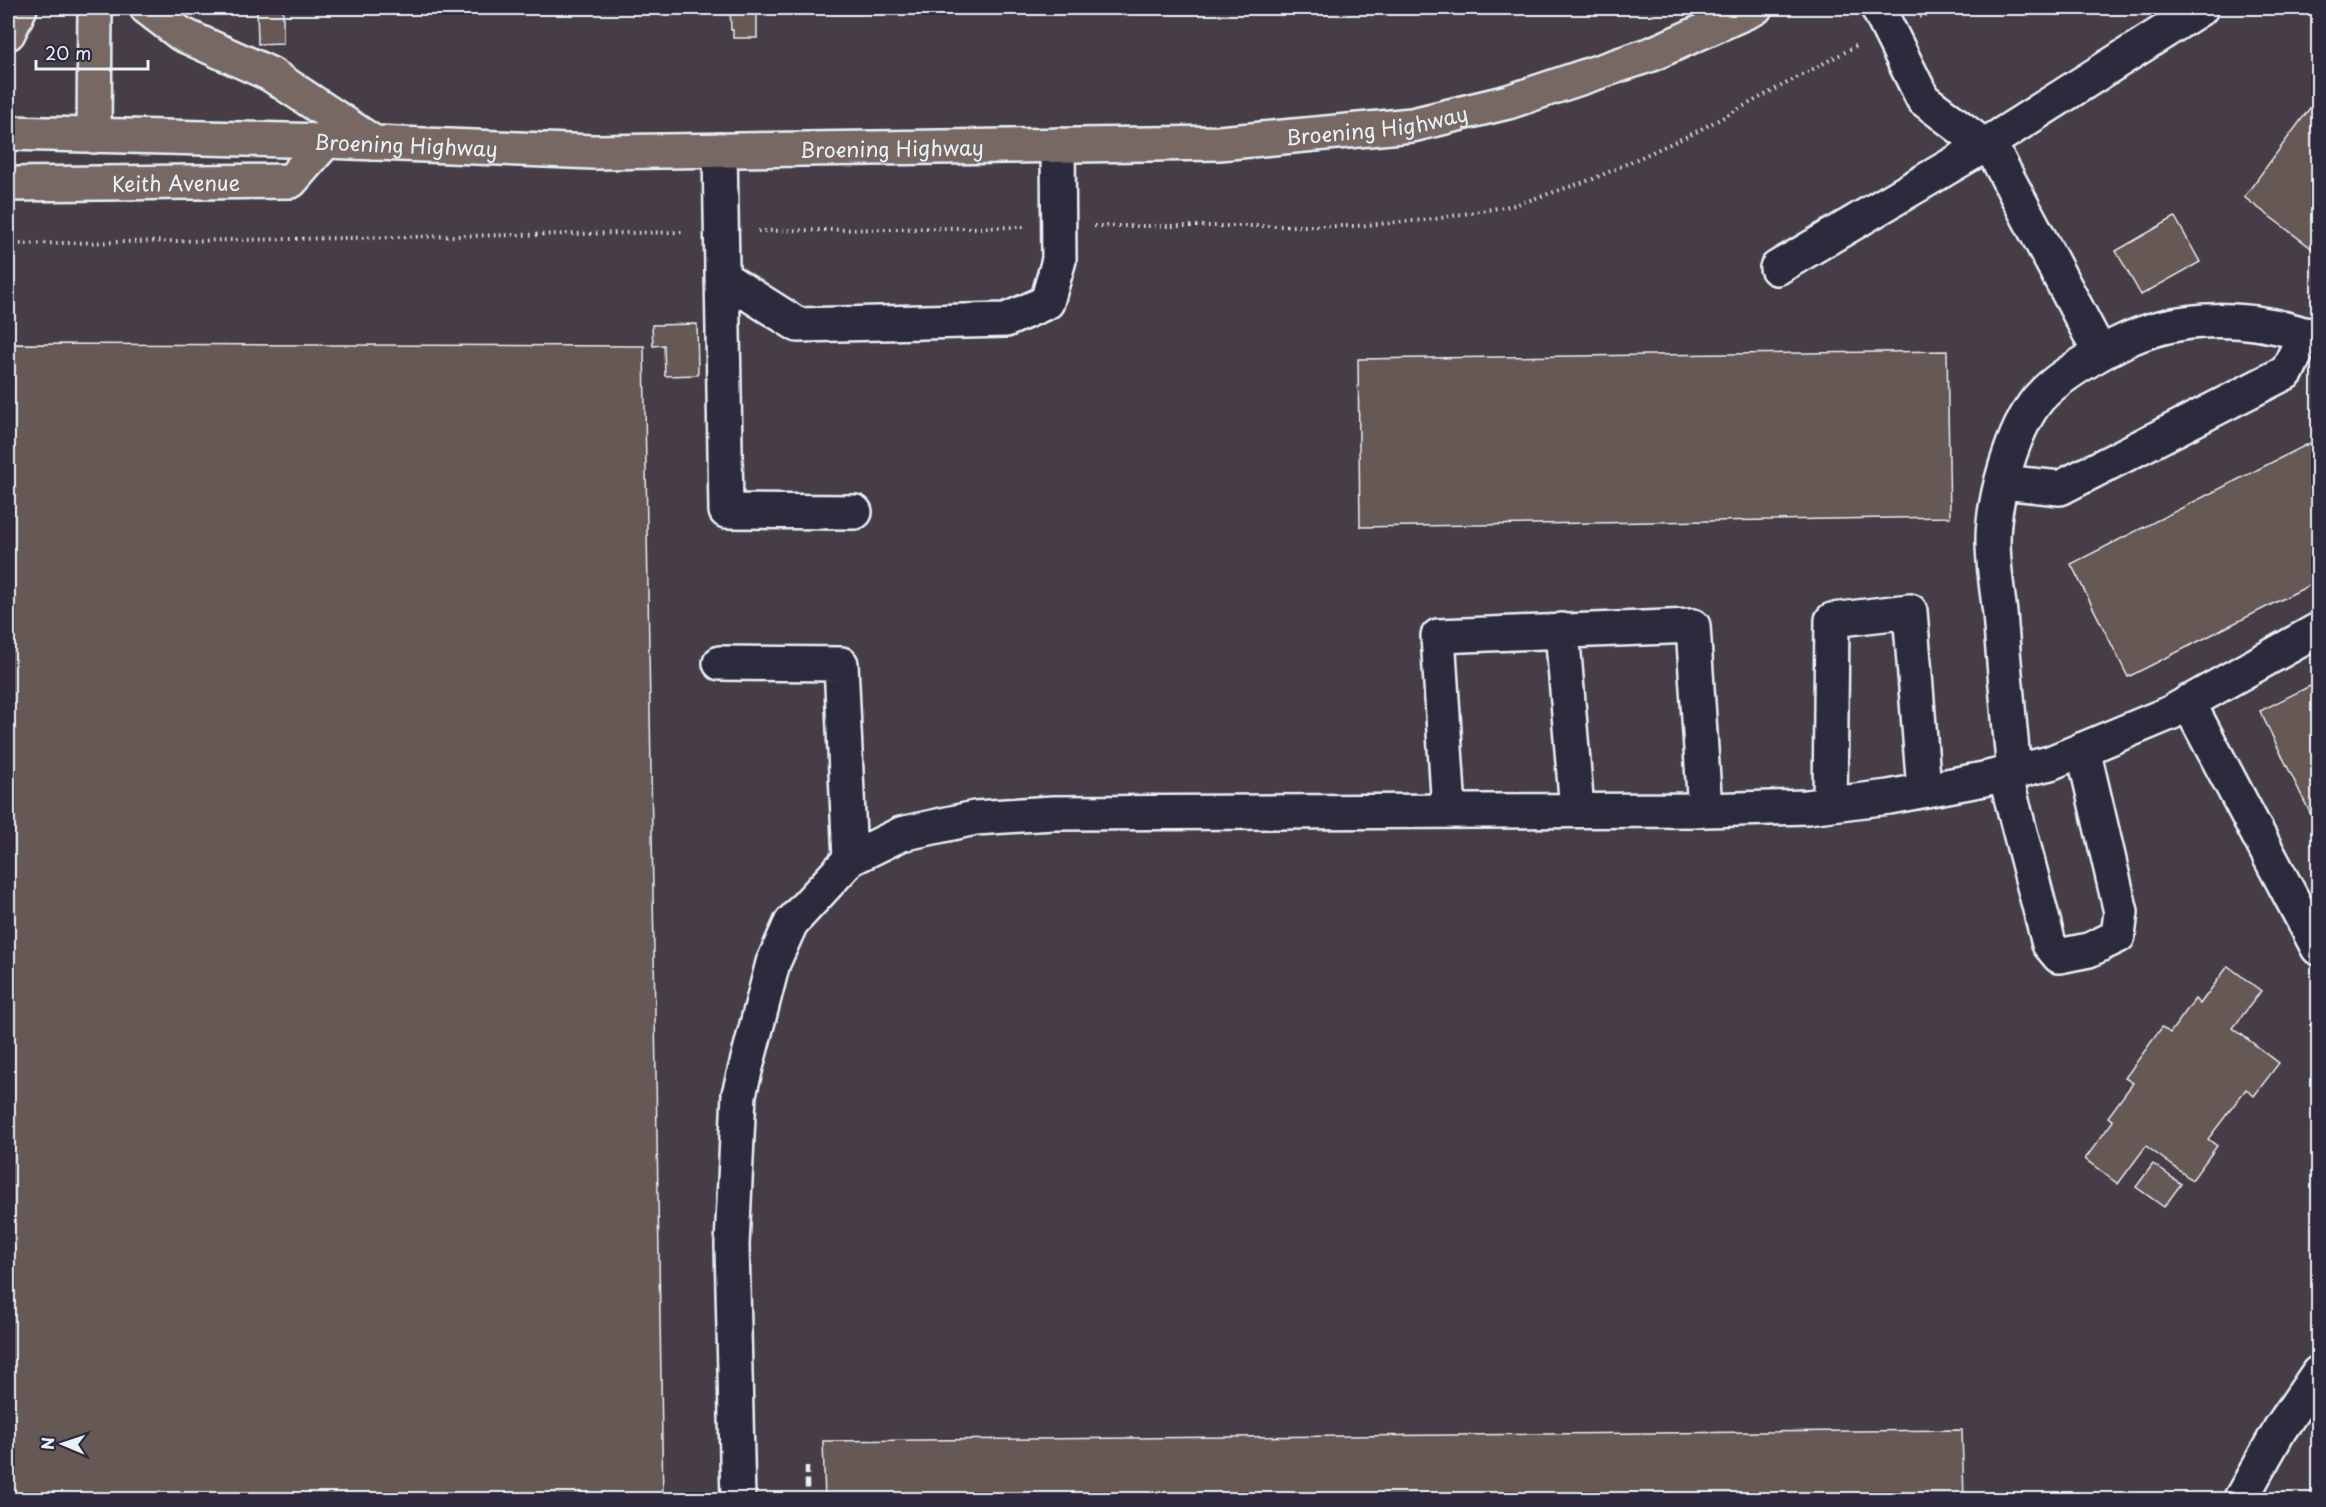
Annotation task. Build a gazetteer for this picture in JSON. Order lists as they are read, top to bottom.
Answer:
{
  "streets": {
    "main road": ["Broening Highway", "Keith Avenue"]
  },
  "crossings": [
    ["Broening Highway", "Keith Avenue"]
  ],
  "scale_bar": "20 m",
  "north": "left"
}
